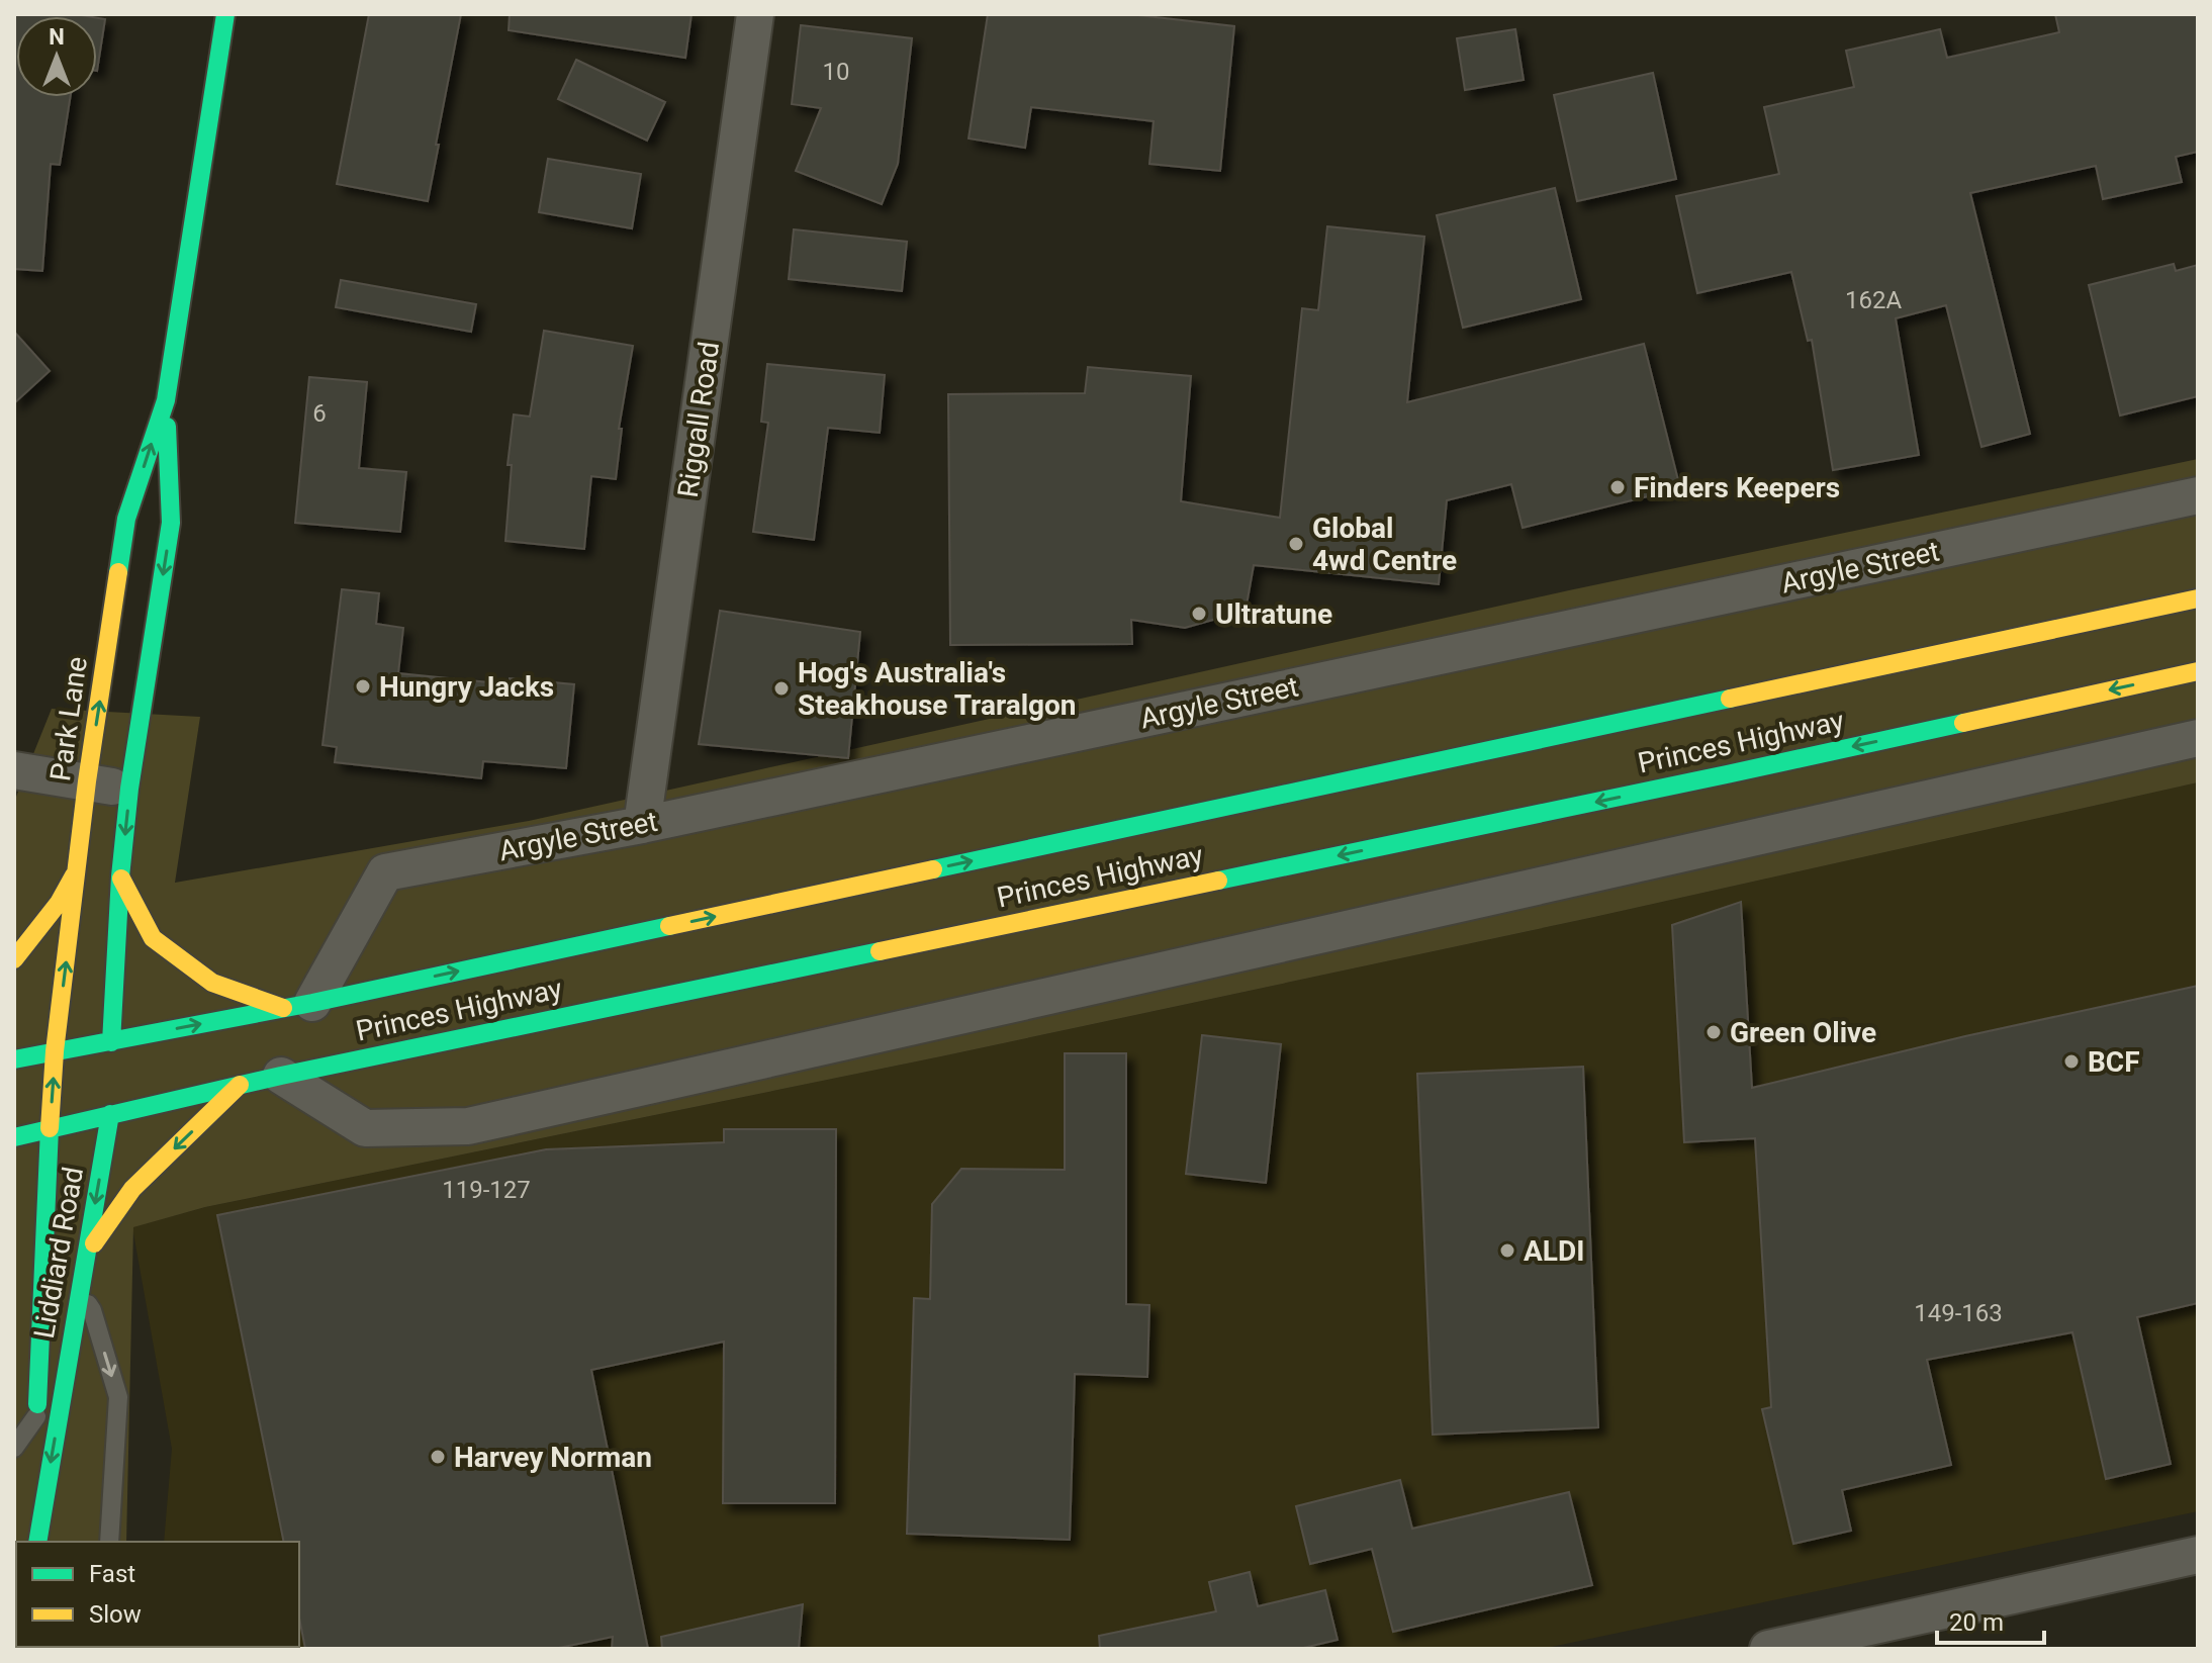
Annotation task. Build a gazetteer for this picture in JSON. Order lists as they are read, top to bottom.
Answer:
{
  "streets": {
    "main road": ["Park Lane", "Princes Highway", "Liddiard Road"],
    "street": ["Riggall Road", "Argyle Street"]
  },
  "crossings": [
    ["Riggall Road", "Argyle Street"],
    ["Argyle Street", "Princes Highway"],
    ["Park Lane", "Princes Highway"],
    ["Park Lane", "Liddiard Road"],
    ["Princes Highway", "Liddiard Road"]
  ],
  "places": [
    "Finders Keepers",
    "Global 4wd Centre",
    "Ultratune",
    "Hungry Jacks",
    "Hog's Australia's Steakhouse Traralgon",
    "Green Olive",
    "BCF",
    "ALDI",
    "Harvey Norman"
  ],
  "house_numbers": [
    "10",
    "162A",
    "6",
    "119-127",
    "149-163"
  ],
  "legend": ["Fast", "Slow"],
  "scale_bar": "20 m",
  "north": "top"
}
